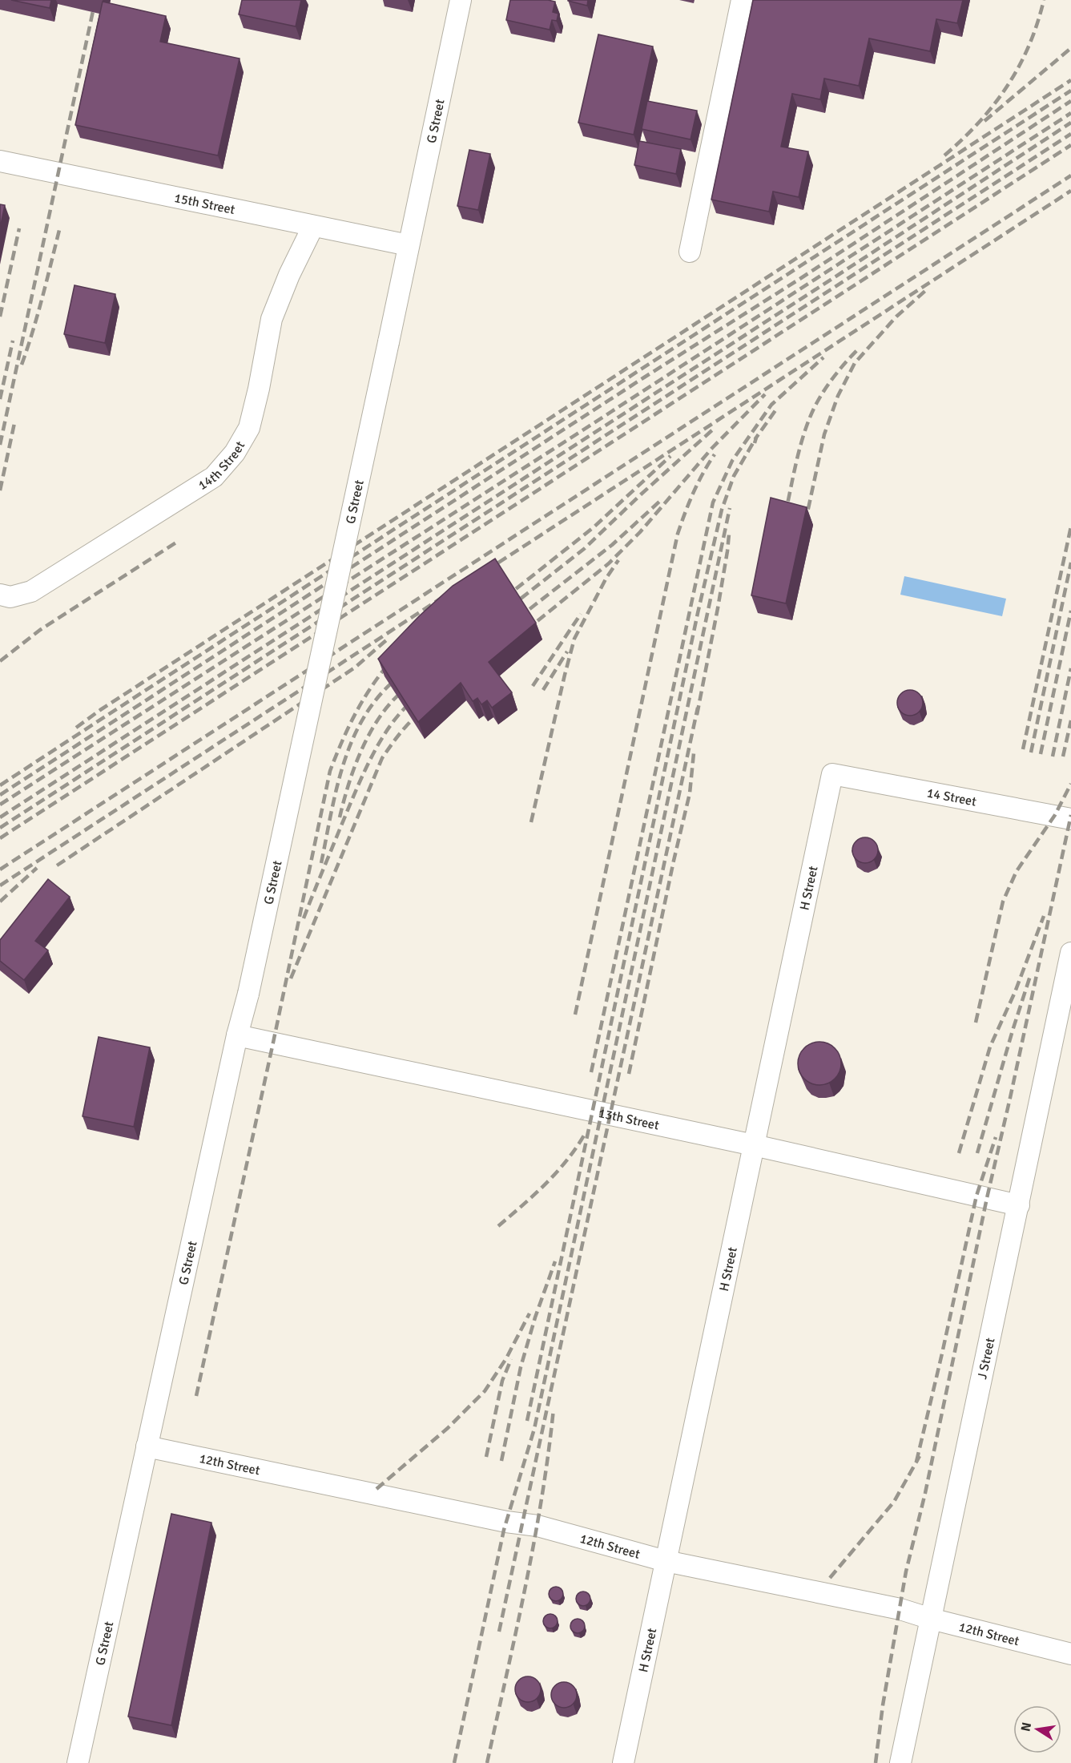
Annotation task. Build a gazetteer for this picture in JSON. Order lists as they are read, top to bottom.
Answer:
{
  "streets": {
    "lane": [
      "G Street",
      "15th Street",
      "14th Street",
      "14 Street",
      "H Street",
      "13th Street",
      "J Street",
      "12th Street"
    ]
  },
  "crossings": [
    ["G Street", "15th Street"],
    ["G Street", "13th Street"],
    ["G Street", "12th Street"],
    ["15th Street", "14th Street"],
    ["14 Street", "H Street"],
    ["H Street", "13th Street"],
    ["H Street", "12th Street"],
    ["13th Street", "J Street"],
    ["J Street", "12th Street"]
  ],
  "north": "left"
}
